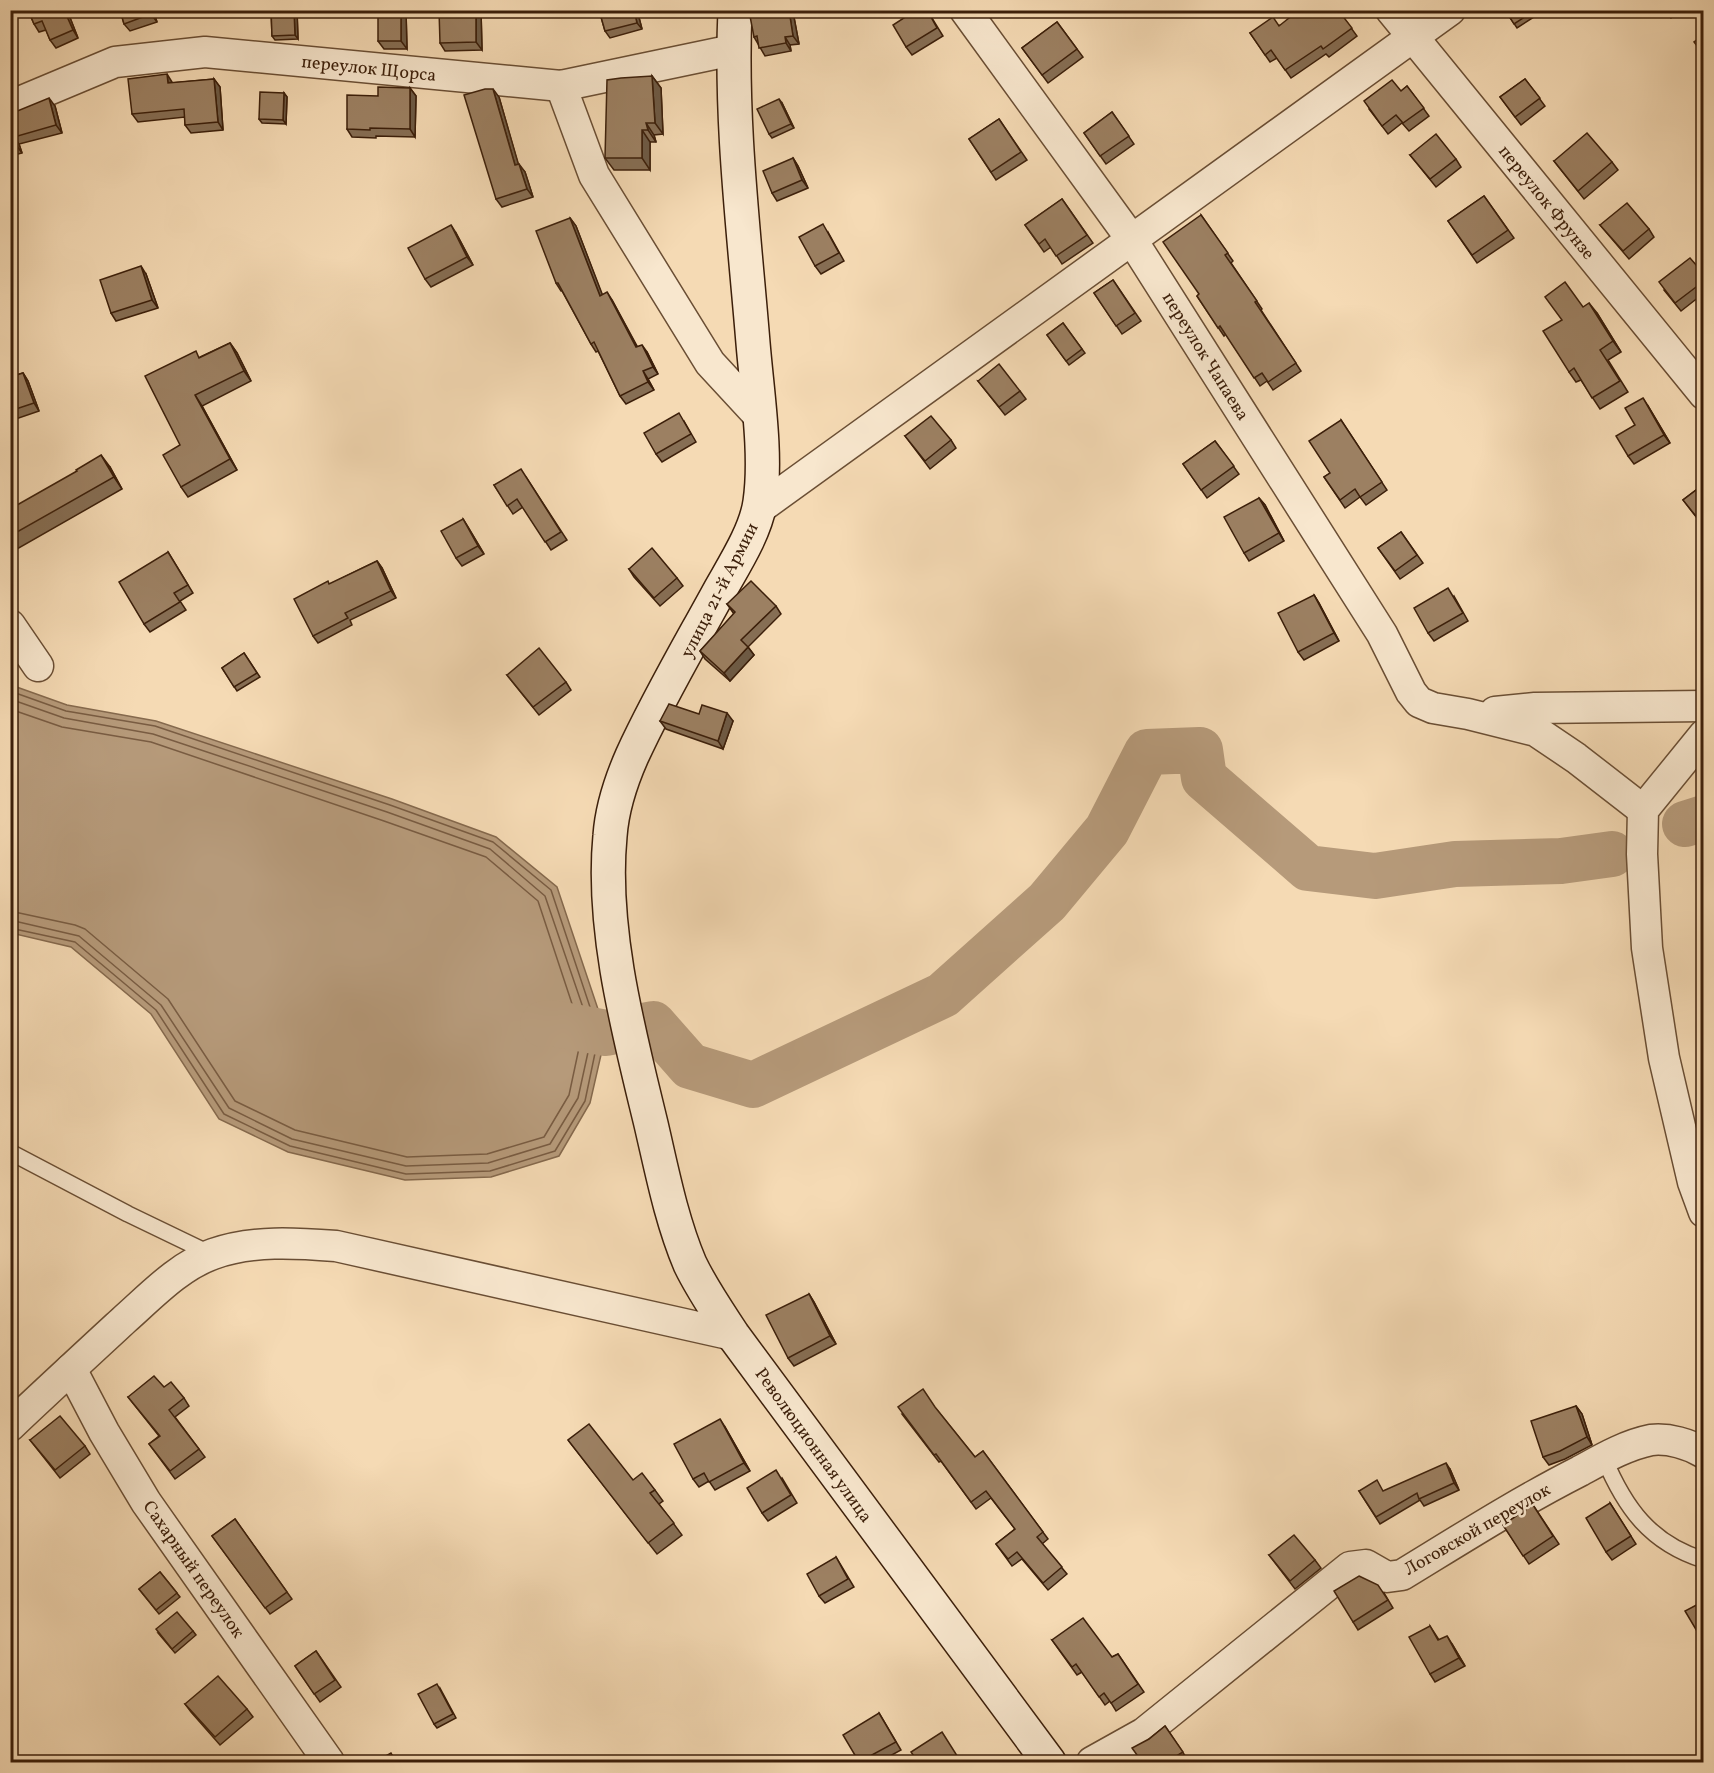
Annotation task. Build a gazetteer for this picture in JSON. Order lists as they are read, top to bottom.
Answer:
{
  "streets": {
    "main road": ["улица 21-й Армии", "Революционная улица"],
    "street": [
      "переулок Щорса",
      "переулок Фрунзе",
      "переулок Чапаева",
      "Логовской переулок",
      "Сахарный переулок"
    ]
  },
  "crossings": [
    ["переулок Щорса", "улица 21-й Армии"],
    ["улица 21-й Армии", "Революционная улица"]
  ]
}
